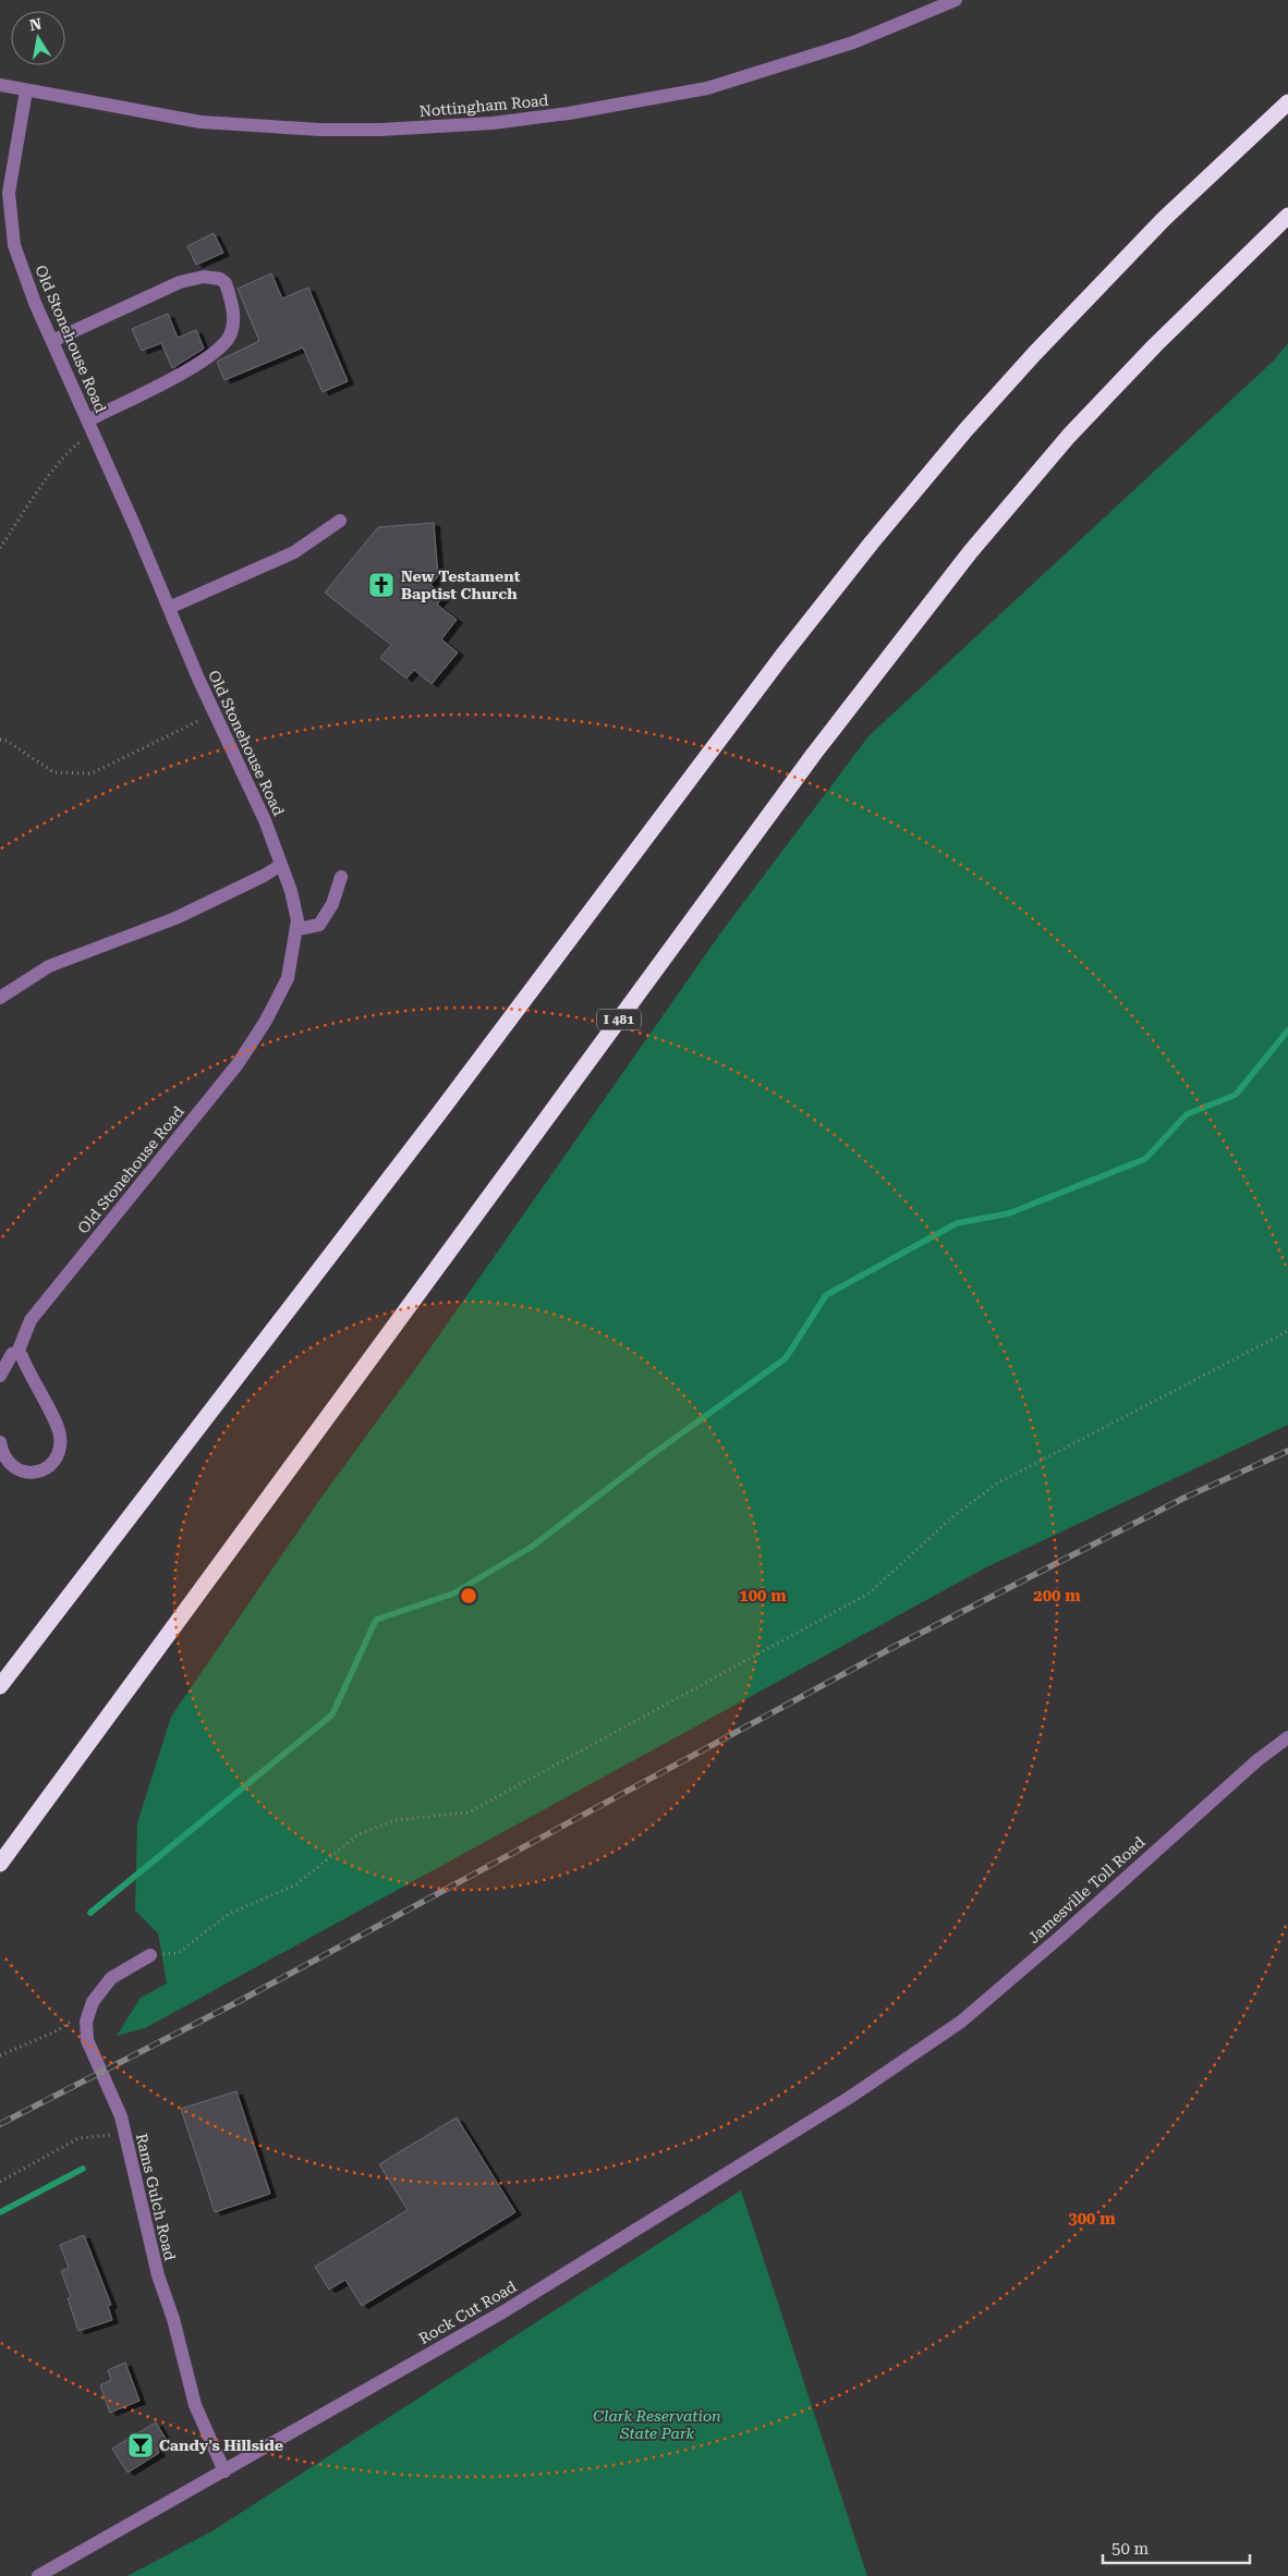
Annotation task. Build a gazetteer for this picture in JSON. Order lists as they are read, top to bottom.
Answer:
{
  "streets": {
    "highway": ["I 481"],
    "street": [
      "Nottingham Road",
      "Old Stonehouse Road",
      "Jamesville Toll Road",
      "Rams Gulch Road",
      "Rock Cut Road"
    ]
  },
  "crossings": [
    ["Nottingham Road", "Old Stonehouse Road"],
    ["Jamesville Toll Road", "Rock Cut Road"],
    ["Rams Gulch Road", "Rock Cut Road"]
  ],
  "parks": ["Clark Reservation State Park"],
  "places": {
    "church": ["New Testament Baptist Church"],
    "bar": ["Candy's Hillside"]
  },
  "scale_bar": "50 m",
  "north": "top",
  "rings": ["100 m", "200 m", "300 m"]
}
